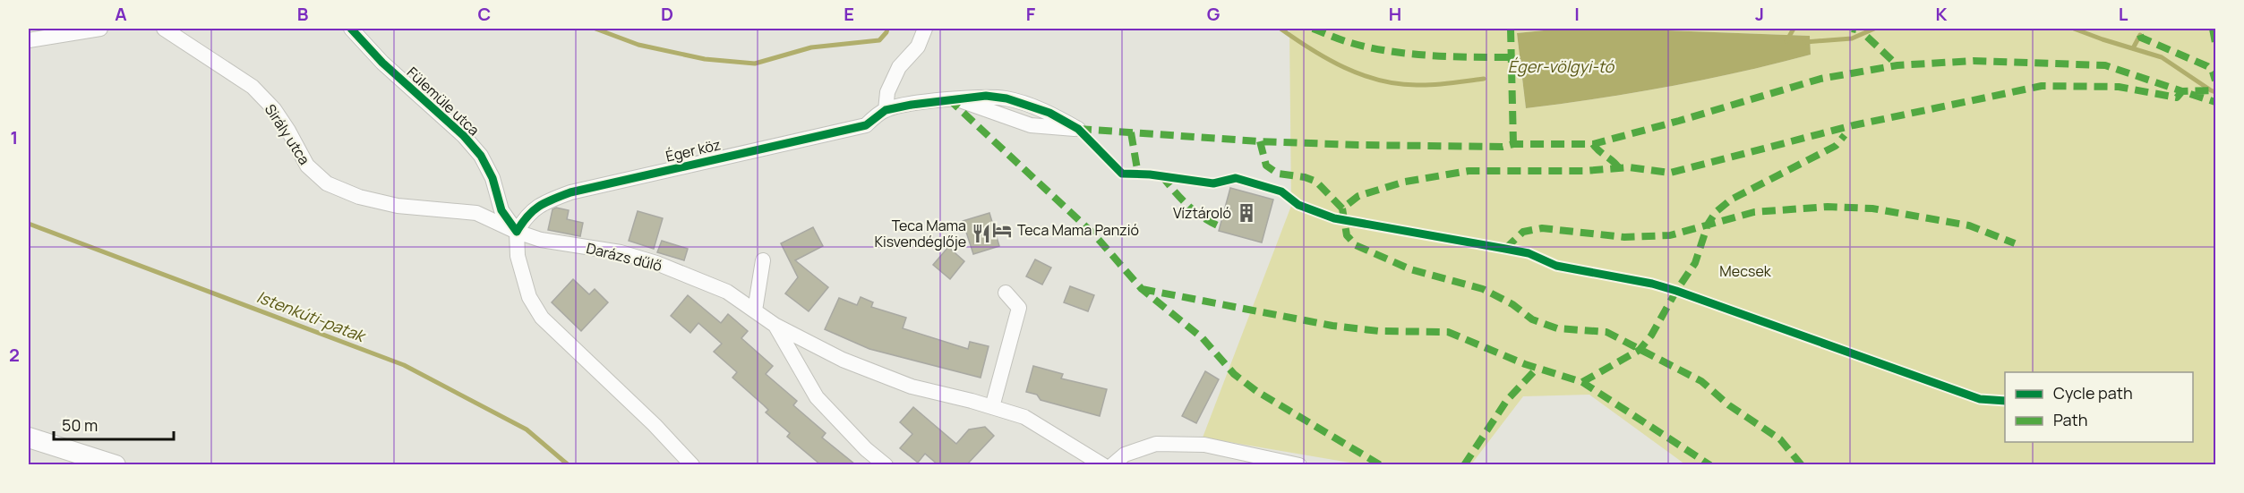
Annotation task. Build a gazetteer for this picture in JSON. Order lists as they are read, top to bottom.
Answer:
{
  "streets": {
    "street": [
      "Fülemüle utca",
      "Sirály utca",
      "Éger köz",
      "Darázs dűlő"
    ]
  },
  "crossings": [
    ["Fülemüle utca", "Sirály utca"],
    ["Fülemüle utca", "Éger köz"],
    ["Fülemüle utca", "Darázs dűlő"],
    ["Sirály utca", "Éger köz"],
    ["Sirály utca", "Darázs dűlő"],
    ["Éger köz", "Darázs dűlő"]
  ],
  "water": ["Éger-völgyi-tó", "Istenkúti-patak"],
  "parks": ["Mecsek"],
  "places": {
    "building": ["Víztároló"],
    "hotel": ["Teca Mama Panzió"],
    "restaurant": ["Teca Mama Kisvendéglője"]
  },
  "legend": ["Cycle path", "Path"],
  "scale_bar": "50 m",
  "grid": {
    "columns": [
      "A",
      "B",
      "C",
      "D",
      "E",
      "F",
      "G",
      "H",
      "I",
      "J",
      "K",
      "L"
    ],
    "rows": ["1", "2"]
  }
}
